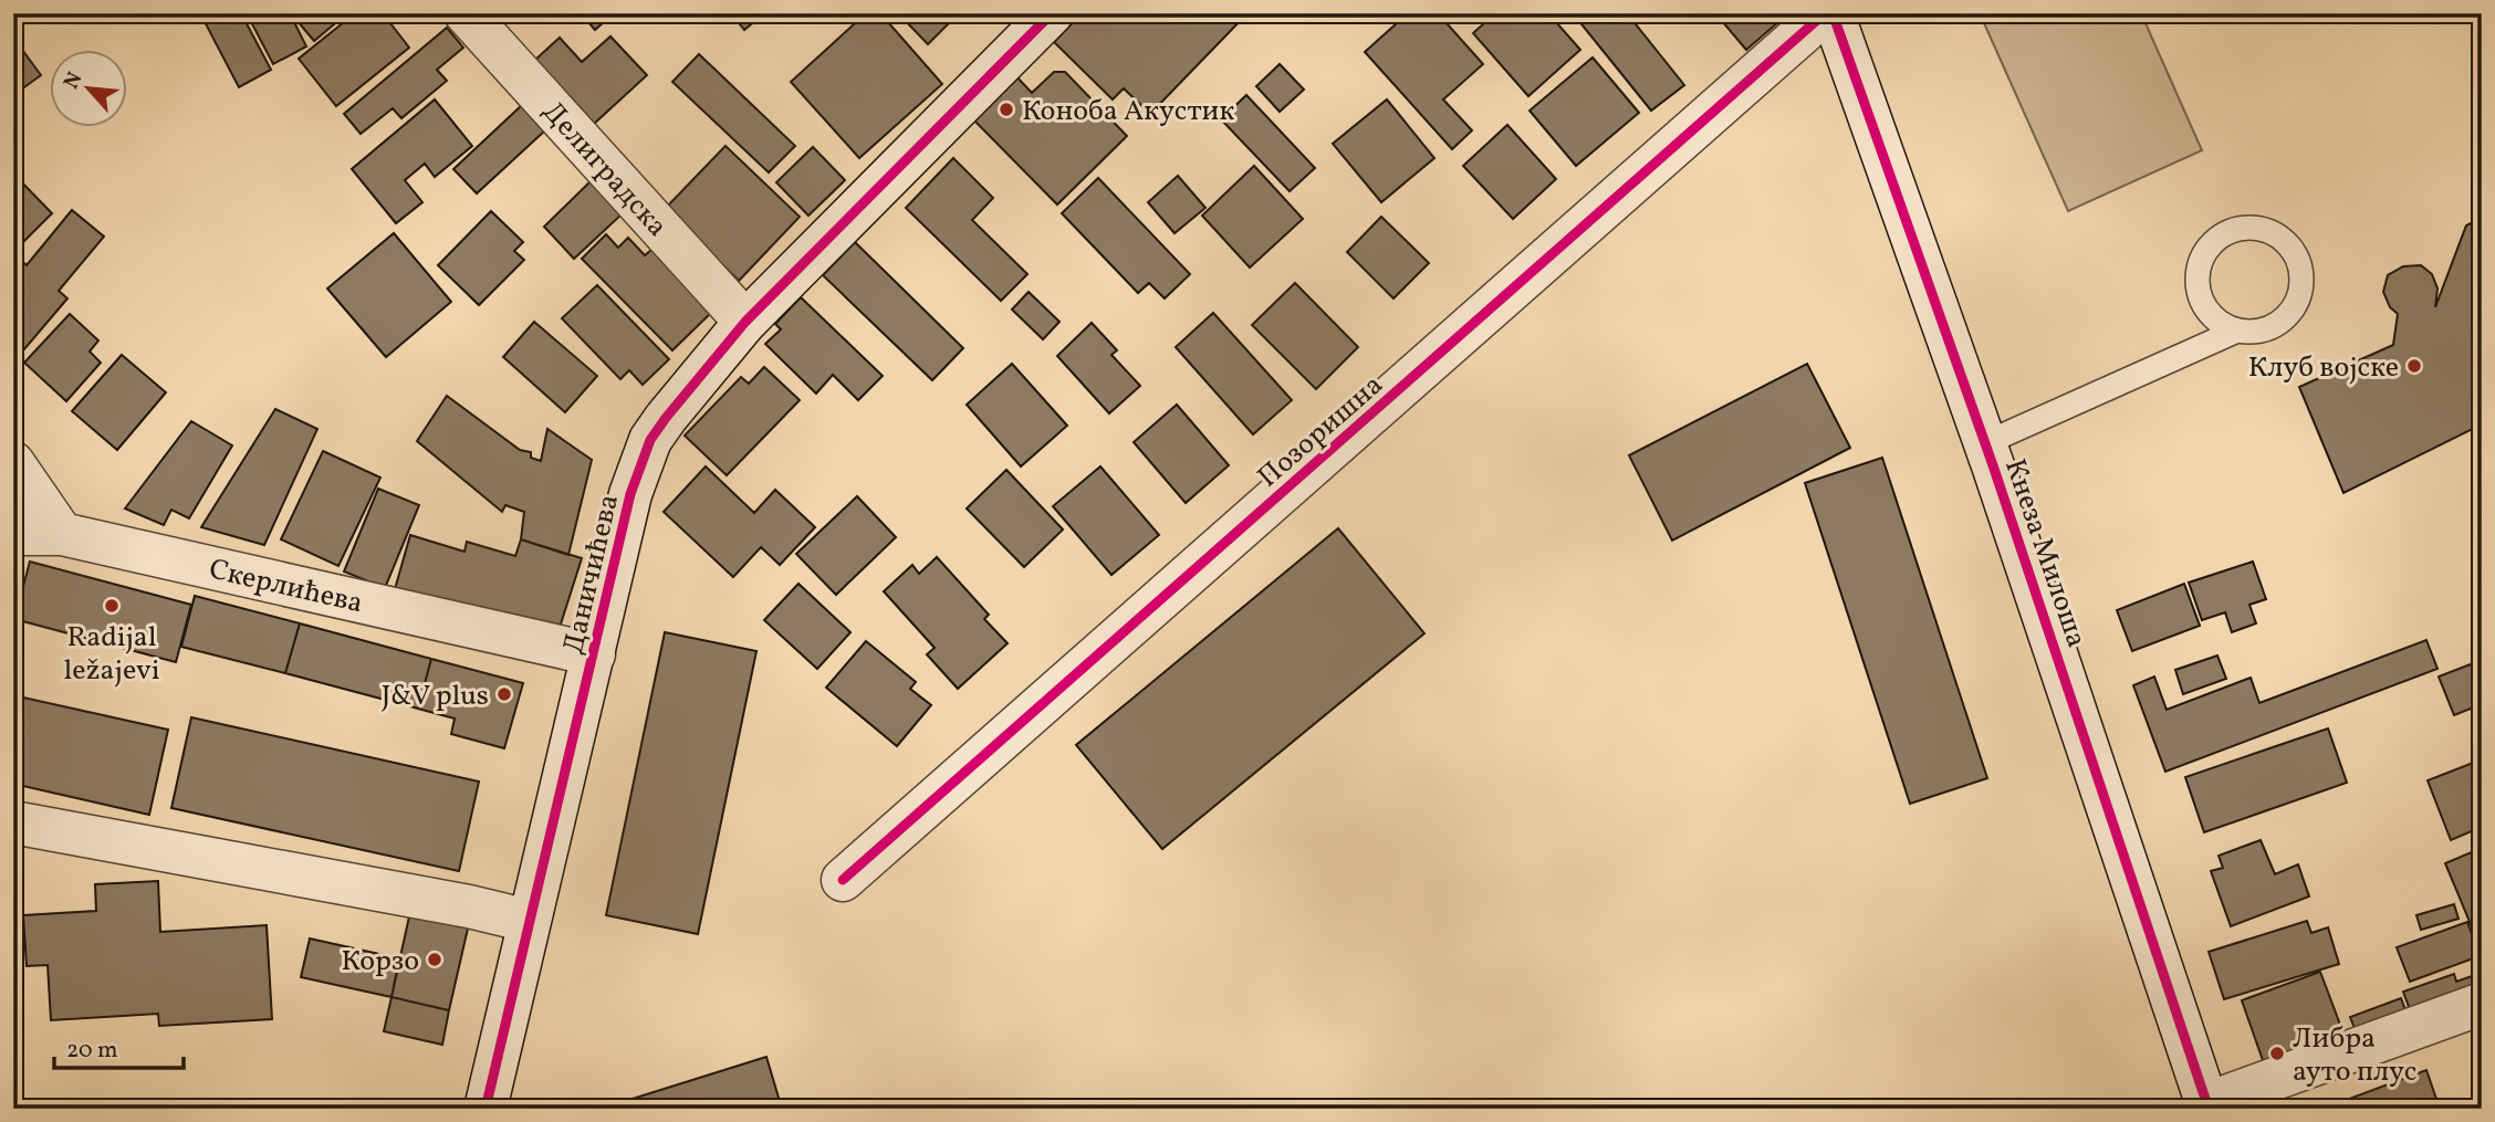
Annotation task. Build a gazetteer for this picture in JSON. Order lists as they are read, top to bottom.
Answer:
{
  "streets": {
    "street": [
      "Делиградска",
      "Позоришна",
      "Кнеза Милоша",
      "Даничићева",
      "Скерлићева"
    ]
  },
  "crossings": [
    ["Делиградска", "Даничићева"],
    ["Даничићева", "Скерлићева"]
  ],
  "places": [
    "Коноба Акустик",
    "Клуб војске",
    "Radijal ležajevi",
    "J&V plus",
    "Корзо",
    "Либра ауто плус"
  ],
  "scale_bar": "20 m",
  "north": "top left"
}
